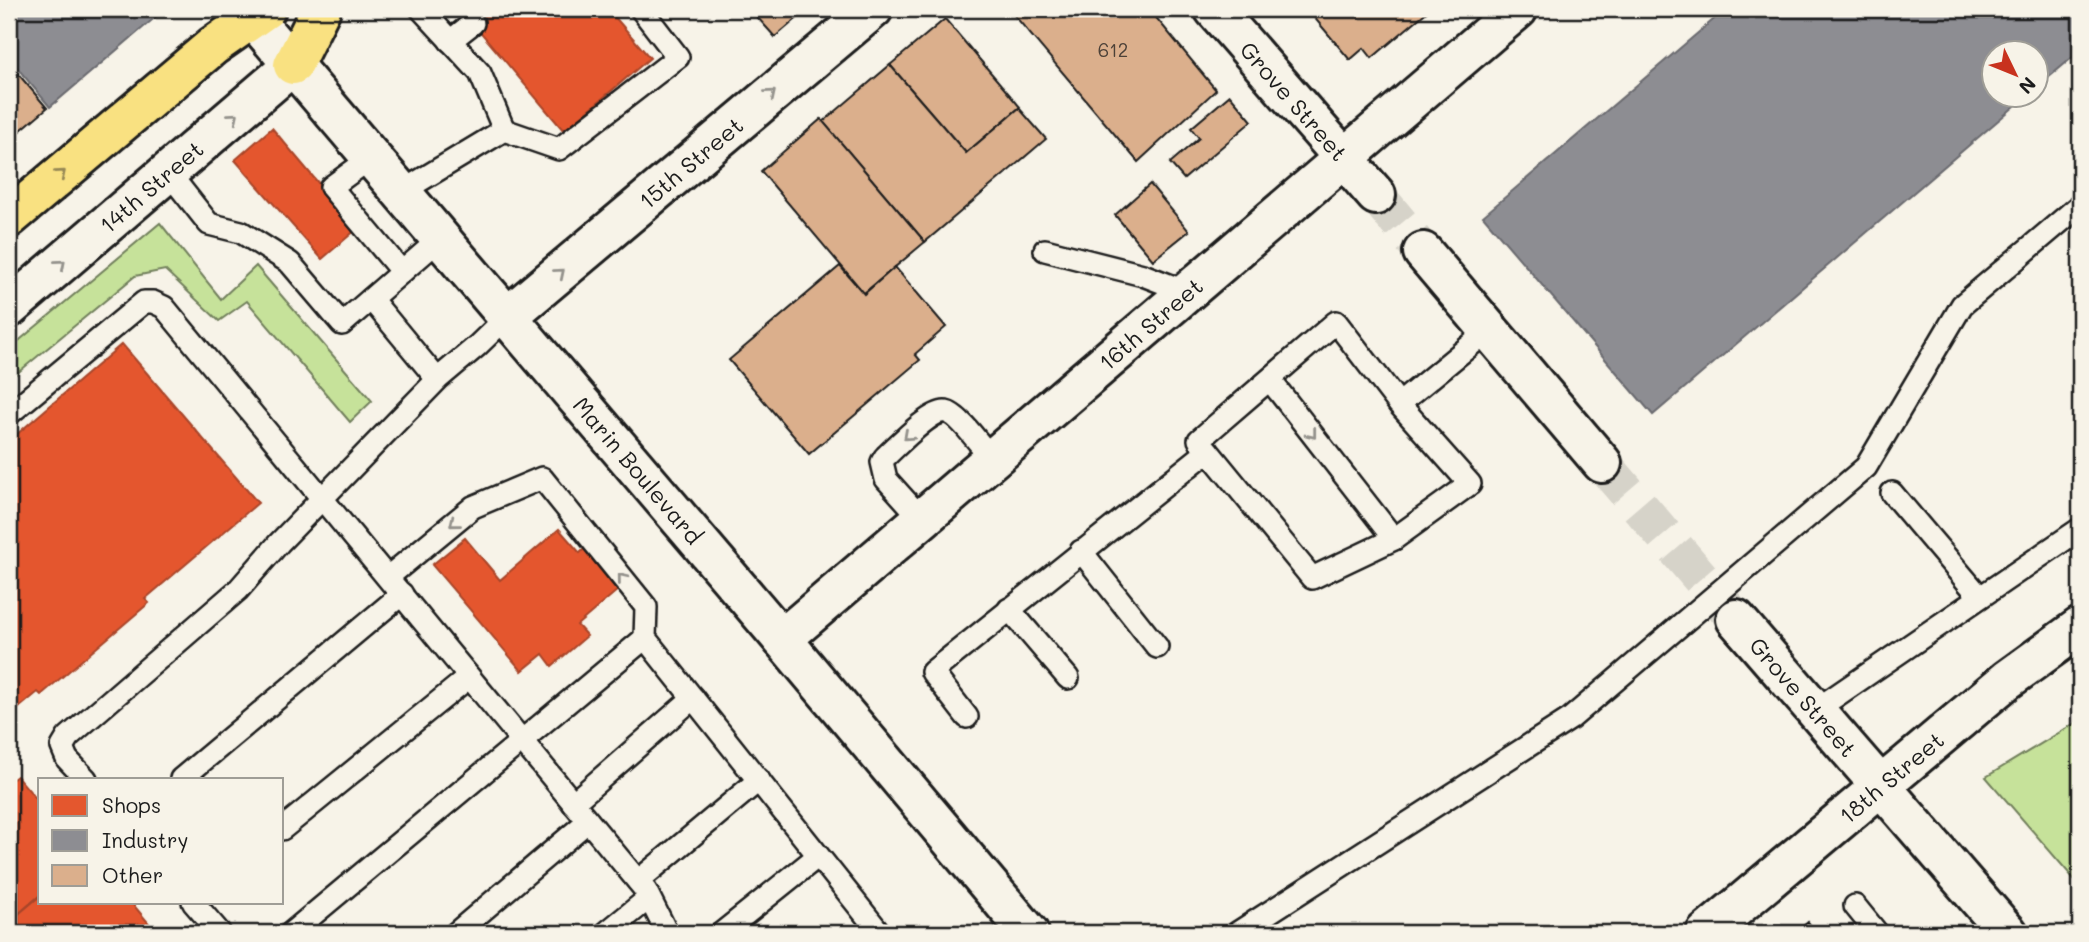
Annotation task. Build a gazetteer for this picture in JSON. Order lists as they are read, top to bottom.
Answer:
{
  "streets": {
    "street": [
      "Grove Street",
      "15th Street",
      "14th Street",
      "16th Street",
      "Marin Boulevard",
      "18th Street"
    ]
  },
  "crossings": [
    ["Grove Street", "16th Street"],
    ["Grove Street", "18th Street"],
    ["15th Street", "Marin Boulevard"],
    ["14th Street", "Marin Boulevard"],
    ["16th Street", "Marin Boulevard"]
  ],
  "one_way": ["15th Street", "14th Street"],
  "house_numbers": ["612"],
  "legend": ["Shops", "Industry", "Other"],
  "north": "bottom right"
}
